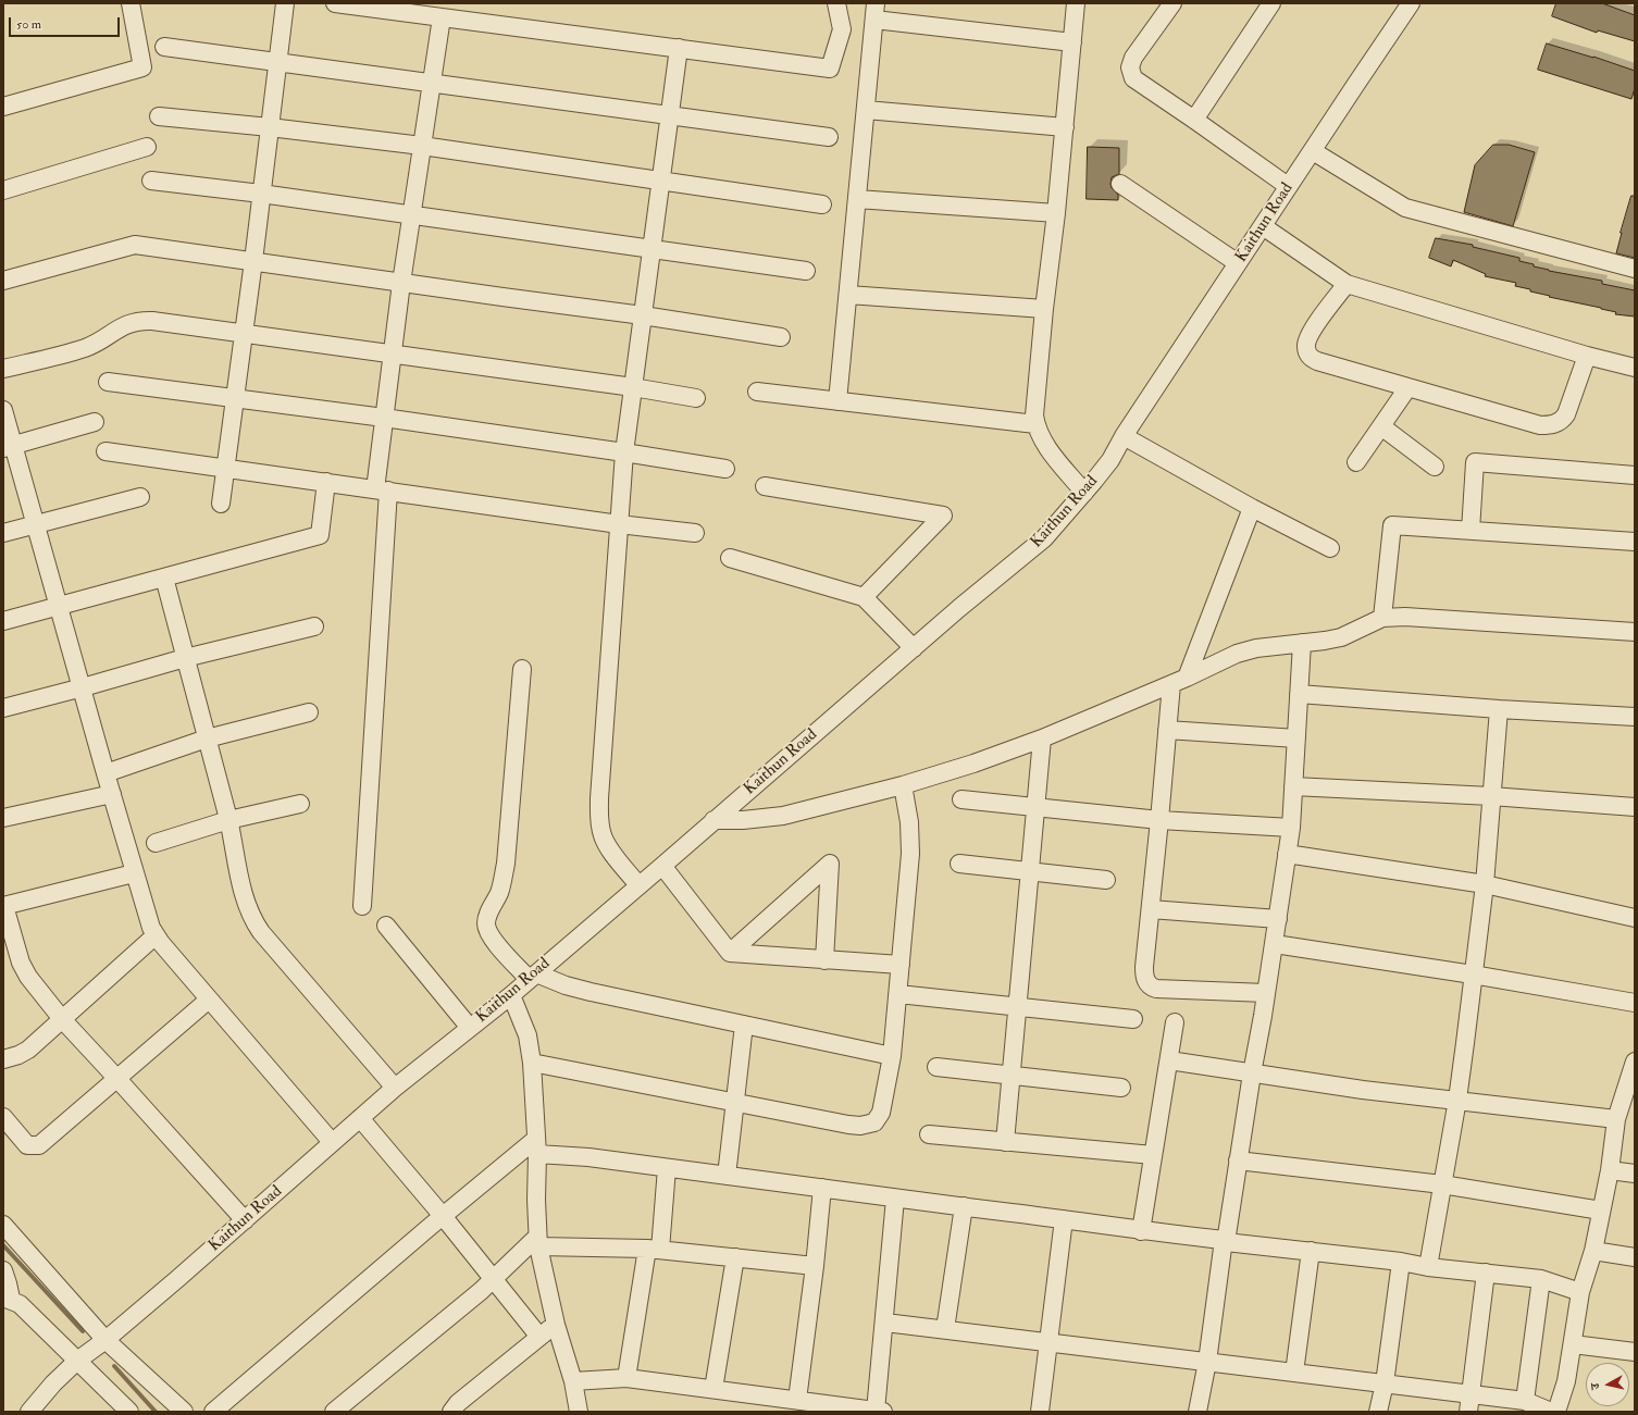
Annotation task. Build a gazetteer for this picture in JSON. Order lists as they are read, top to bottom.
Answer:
{
  "streets": {
    "street": ["Kaithun Road"]
  },
  "scale_bar": "50 m",
  "north": "left"
}
